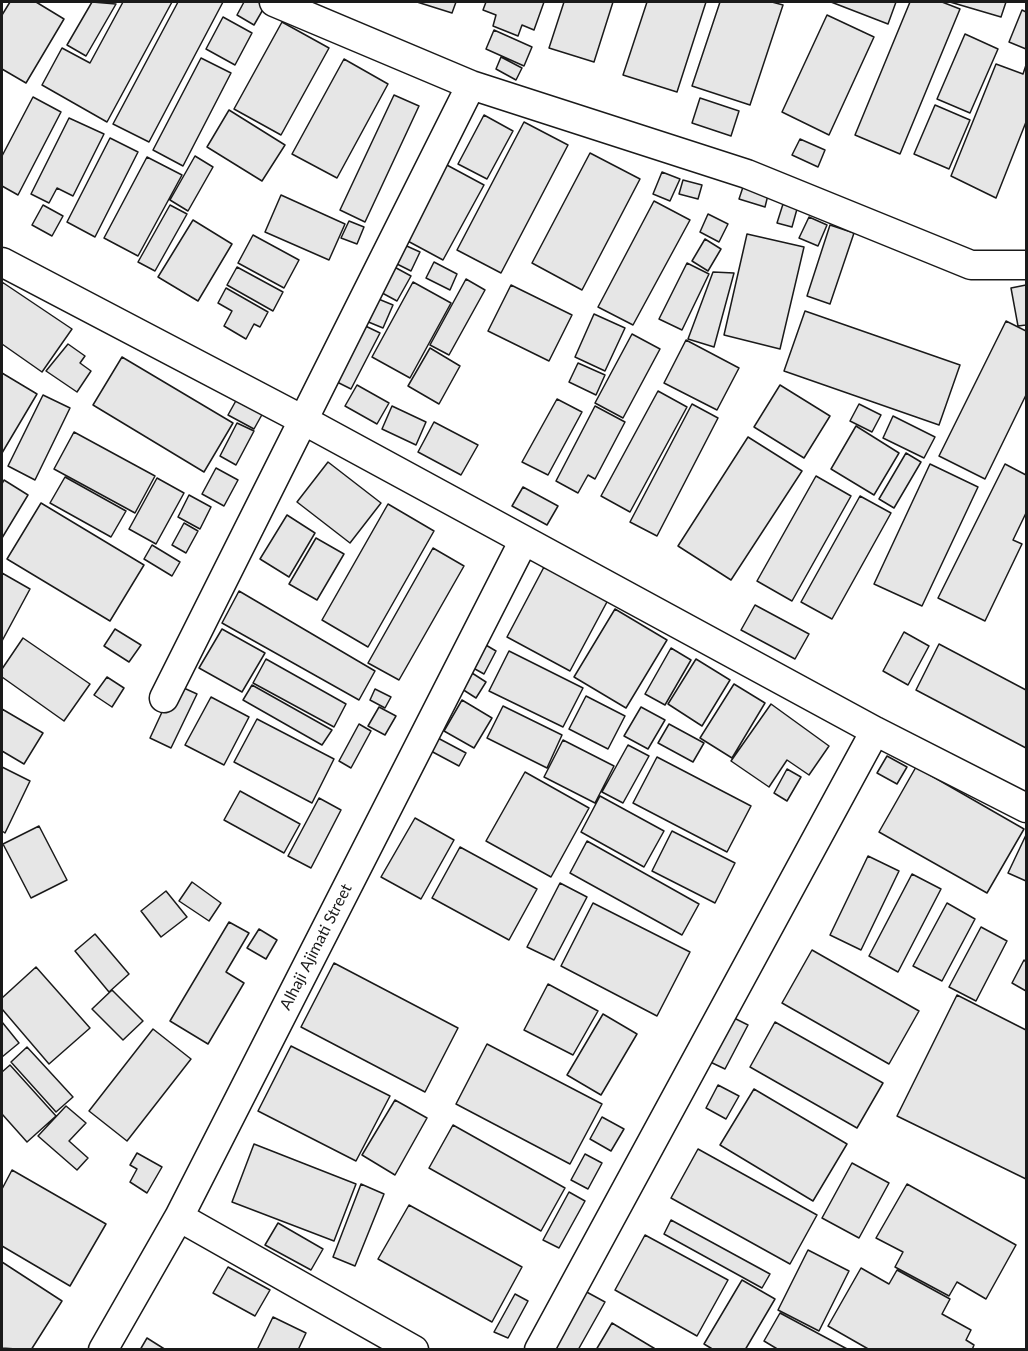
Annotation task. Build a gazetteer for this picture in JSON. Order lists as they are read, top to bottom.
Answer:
{
  "streets": {
    "street": ["Alhaji Ajimati Street"]
  }
}
